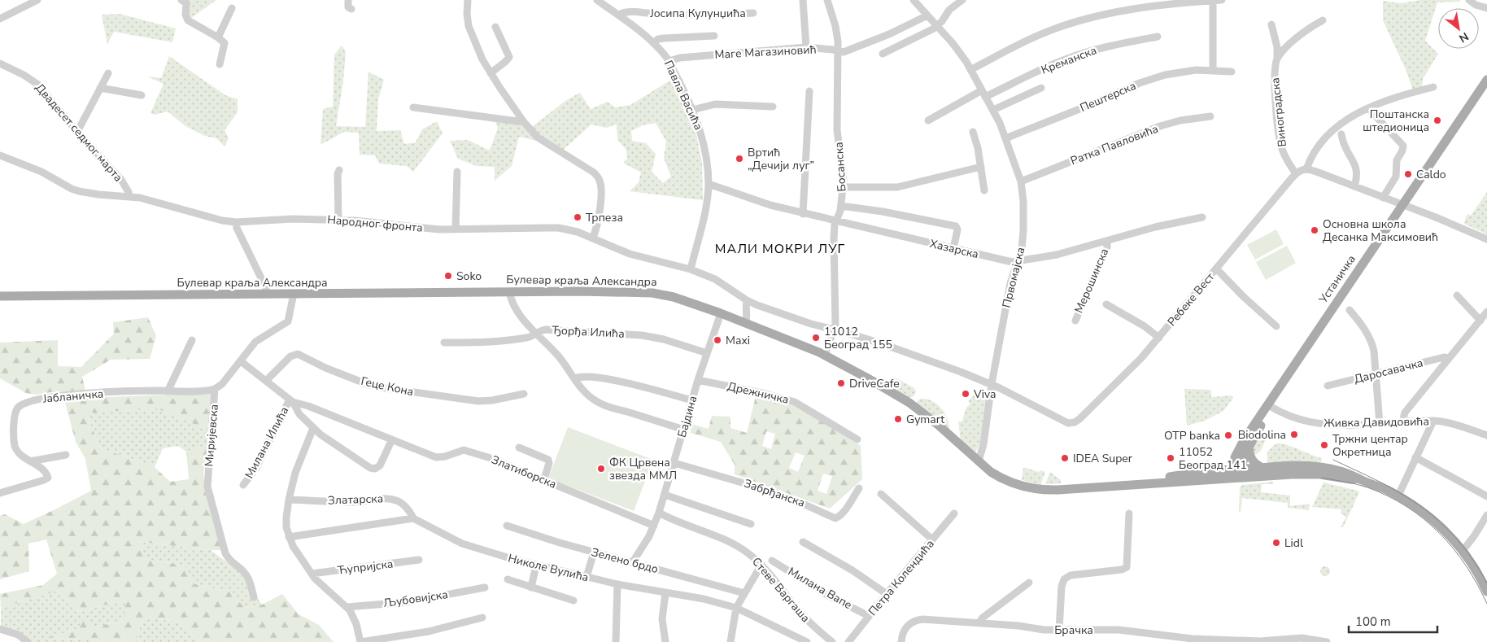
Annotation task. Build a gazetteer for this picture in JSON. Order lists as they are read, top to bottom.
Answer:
{
  "streets": {
    "main road": ["Устаничка", "Булевар краља Александра"],
    "street": [
      "Јосипа Кулунџића",
      "Маге Магазиновић",
      "Креманска",
      "Павла Васића",
      "Пештерска",
      "Виноградска",
      "Двадесет седмог марта",
      "Ратка Павловића",
      "Босанска",
      "Народног фронта",
      "Хазарска",
      "Првомајска",
      "Мерошинска",
      "Ребеке Вест",
      "Ђорђа Илића",
      "Даросавачка",
      "Геце Кона",
      "Дрежничка",
      "Јабланичка",
      "Бајдина",
      "Живка Давидовића",
      "Миријевска",
      "Милана Илића",
      "Златиборска",
      "Забрђанска",
      "Златарска",
      "Зелено брдо",
      "Ћупријска",
      "Николе Вулића",
      "Петра Колендића",
      "Милана Вапе",
      "Стеве Варгаша",
      "Љубовијска",
      "Брачка"
    ]
  },
  "crossings": [
    ["Јосипа Кулунџића", "Павла Васића"],
    ["Маге Магазиновић", "Павла Васића"],
    ["Маге Магазиновић", "Босанска"],
    ["Маге Магазиновић", "Првомајска"],
    ["Креманска", "Првомајска"],
    ["Павла Васића", "Народног фронта"],
    ["Павла Васића", "Хазарска"],
    ["Пештерска", "Првомајска"],
    ["Виноградска", "Ребеке Вест"],
    ["Двадесет седмог марта", "Народног фронта"],
    ["Ратка Павловића", "Првомајска"],
    ["Босанска", "Народног фронта"],
    ["Босанска", "Хазарска"],
    ["Босанска", "Булевар краља Александра"],
    ["Народног фронта", "Првомајска"],
    ["Народног фронта", "Ребеке Вест"],
    ["Хазарска", "Првомајска"],
    ["Хазарска", "Мерошинска"],
    ["Првомајска", "Булевар краља Александра"],
    ["Првомајска", "Ребеке Вест"],
    ["Устаничка", "Булевар краља Александра"],
    ["Устаничка", "Живка Давидовића"],
    ["Булевар краља Александра", "Бајдина"],
    ["Булевар краља Александра", "Миријевска"],
    ["Ђорђа Илића", "Бајдина"],
    ["Геце Кона", "Златиборска"],
    ["Дрежничка", "Бајдина"],
    ["Јабланичка", "Миријевска"],
    ["Бајдина", "Златиборска"],
    ["Бајдина", "Забрђанска"],
    ["Бајдина", "Зелено брдо"],
    ["Бајдина", "Стеве Варгаша"],
    ["Миријевска", "Златиборска"],
    ["Милана Илића", "Златиборска"],
    ["Златарска", "Николе Вулића"],
    ["Петра Колендића", "Милана Вапе"]
  ],
  "districts": ["МАЛИ МОКРИ ЛУГ"],
  "places": [
    "Поштанска штедионица",
    "Вртић „Дечији луг”",
    "Caldo",
    "Трпеза",
    "Основна школа Десанка Максимовић",
    "Soko",
    "11012 Београд 155",
    "Maxi",
    "DriveCafe",
    "Viva",
    "Gymart",
    "Biodolina",
    "OTP banka",
    "Тржни центар Окретница",
    "IDEA Super",
    "11052 Београд 141",
    "ФК Црвена звезда ММЛ",
    "Lidl"
  ],
  "scale_bar": "100 m",
  "north": "bottom right"
}
